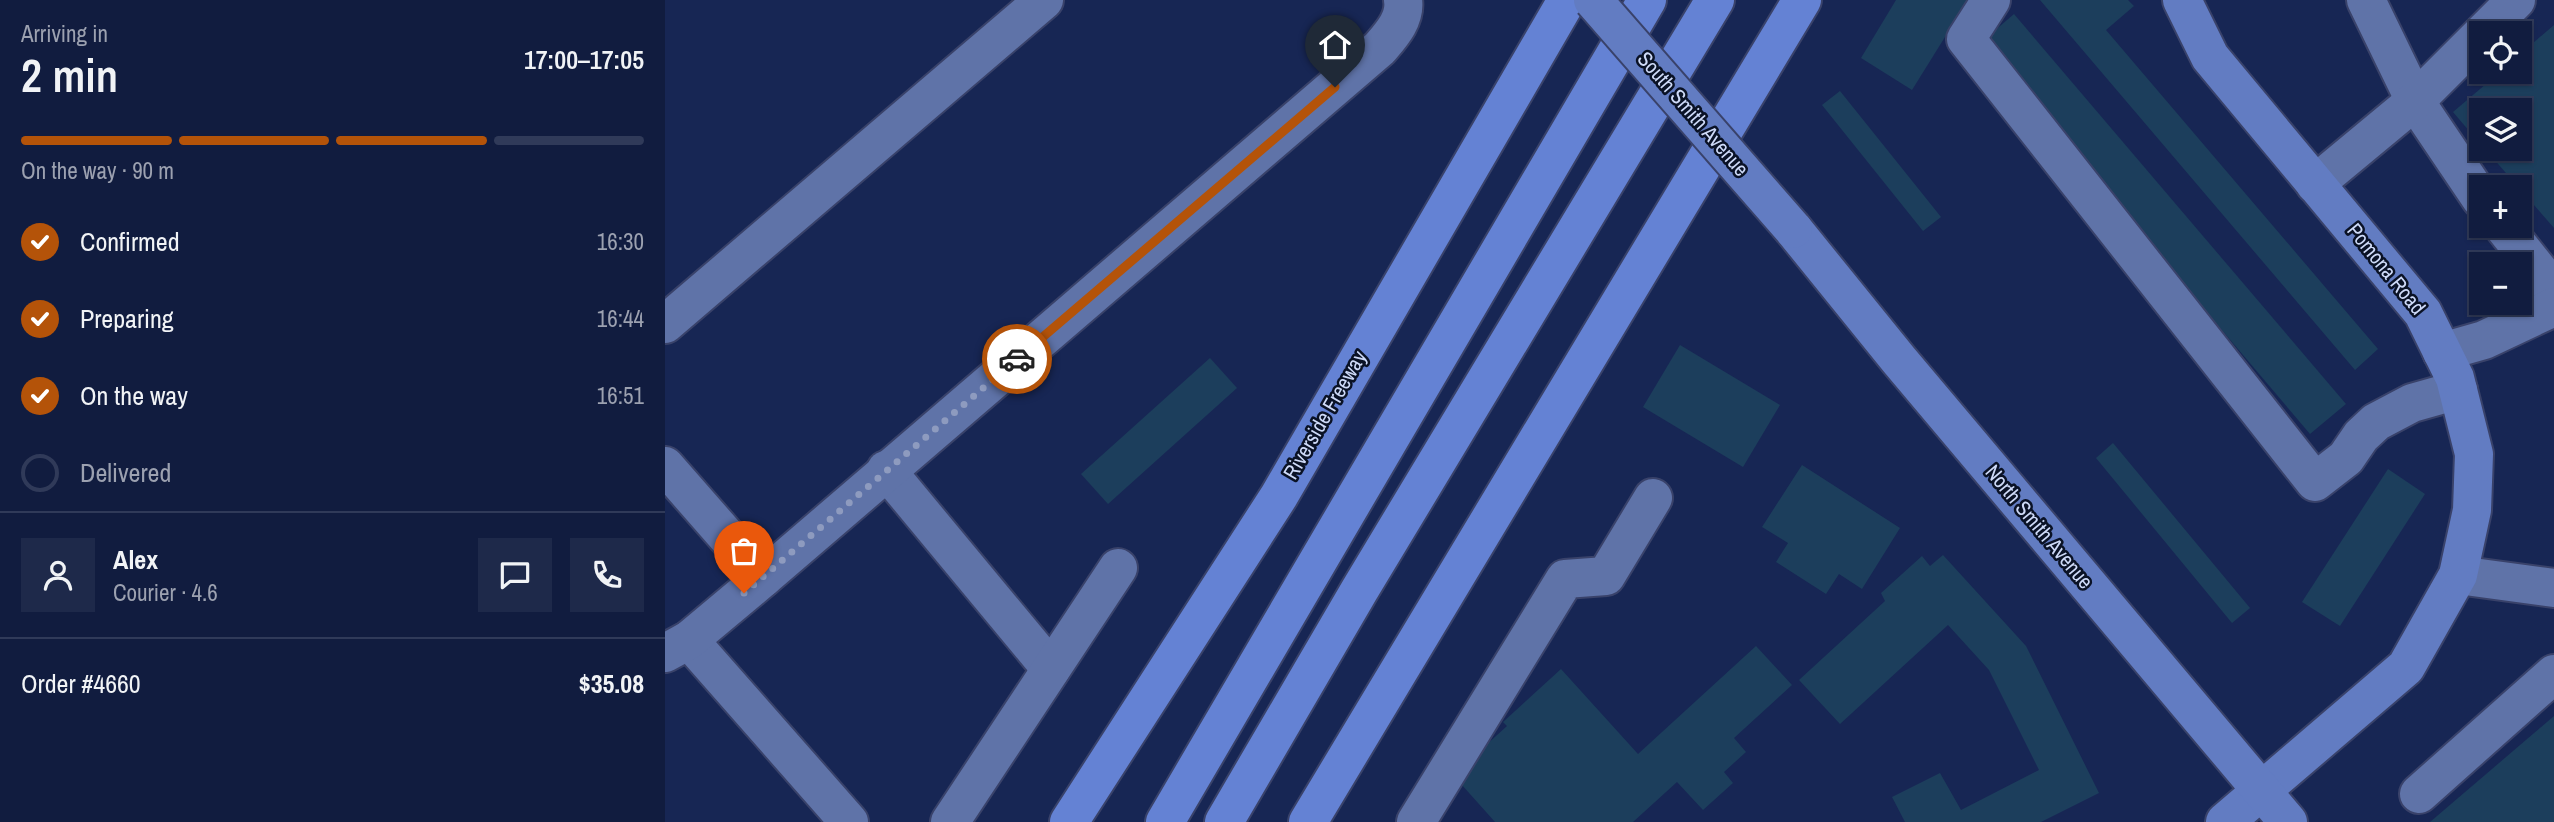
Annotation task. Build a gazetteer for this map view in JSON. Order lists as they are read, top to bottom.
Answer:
{
  "streets": {
    "highway": ["Riverside Freeway"],
    "main road": ["South Smith Avenue", "Pomona Road", "North Smith Avenue"]
  },
  "crossings": [
    ["South Smith Avenue", "North Smith Avenue"],
    ["Pomona Road", "North Smith Avenue"]
  ],
  "page": {
    "heading": ["2 min", "Arriving in", "17:00–17:05"],
    "panel": [
      "Alex",
      "Courier · 4.6",
      "Order #4660",
      "$35.08"
    ],
    "map_buttons": ["+", "−"],
    "bar": "On the way · 90 m",
    "list": [
      ["Confirmed", "16:30"],
      ["Preparing", "16:44"],
      ["On the way", "16:51"],
      "Delivered"
    ]
  }
}
